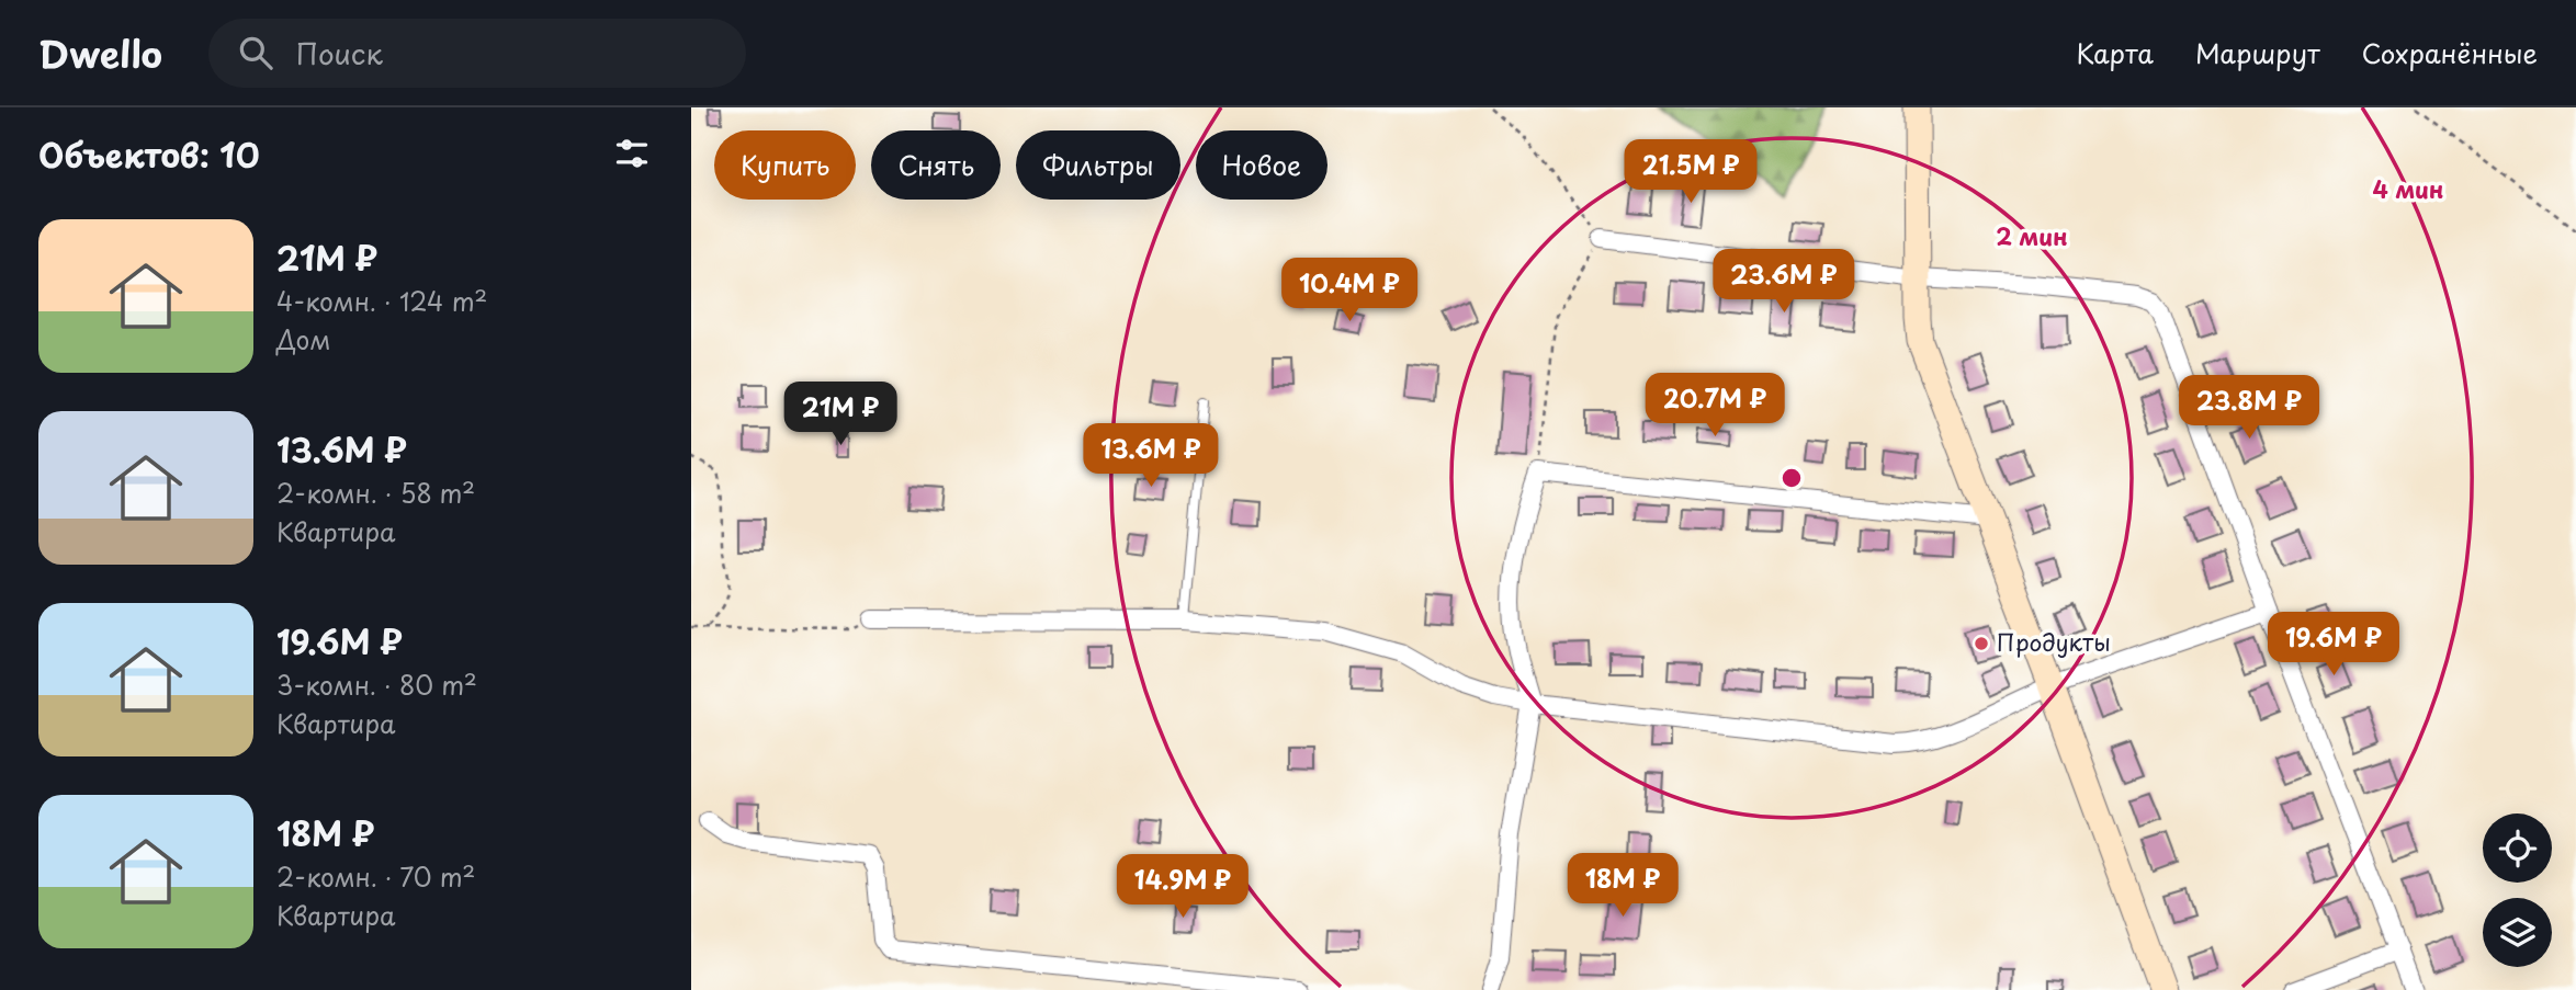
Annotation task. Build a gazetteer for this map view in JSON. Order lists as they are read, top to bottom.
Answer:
{
  "places": ["Продукты"],
  "page": {
    "header": "Dwello",
    "search": "Поиск",
    "nav": ["Карта", "Маршрут", "Сохранённые"],
    "heading": "Объектов: 10",
    "chip": [
      "Купить",
      "Снять",
      "Фильтры",
      "Новое"
    ],
    "price": [
      "21.5M ₽",
      "23.6M ₽",
      "10.4M ₽",
      "20.7M ₽",
      "23.8M ₽",
      "21M ₽",
      "13.6M ₽",
      "19.6M ₽",
      "18M ₽",
      "14.9M ₽"
    ],
    "list": [
      {
        "name": "21M ₽",
        "note": "4-комн. · 124 m² · Дом"
      },
      {
        "name": "13.6M ₽",
        "note": "2-комн. · 58 m² · Квартира"
      },
      {
        "name": "19.6M ₽",
        "note": "3-комн. · 80 m² · Квартира"
      },
      {
        "name": "18M ₽",
        "note": "2-комн. · 70 m² · Квартира"
      }
    ]
  },
  "rings": ["4 мин", "2 мин"]
}
